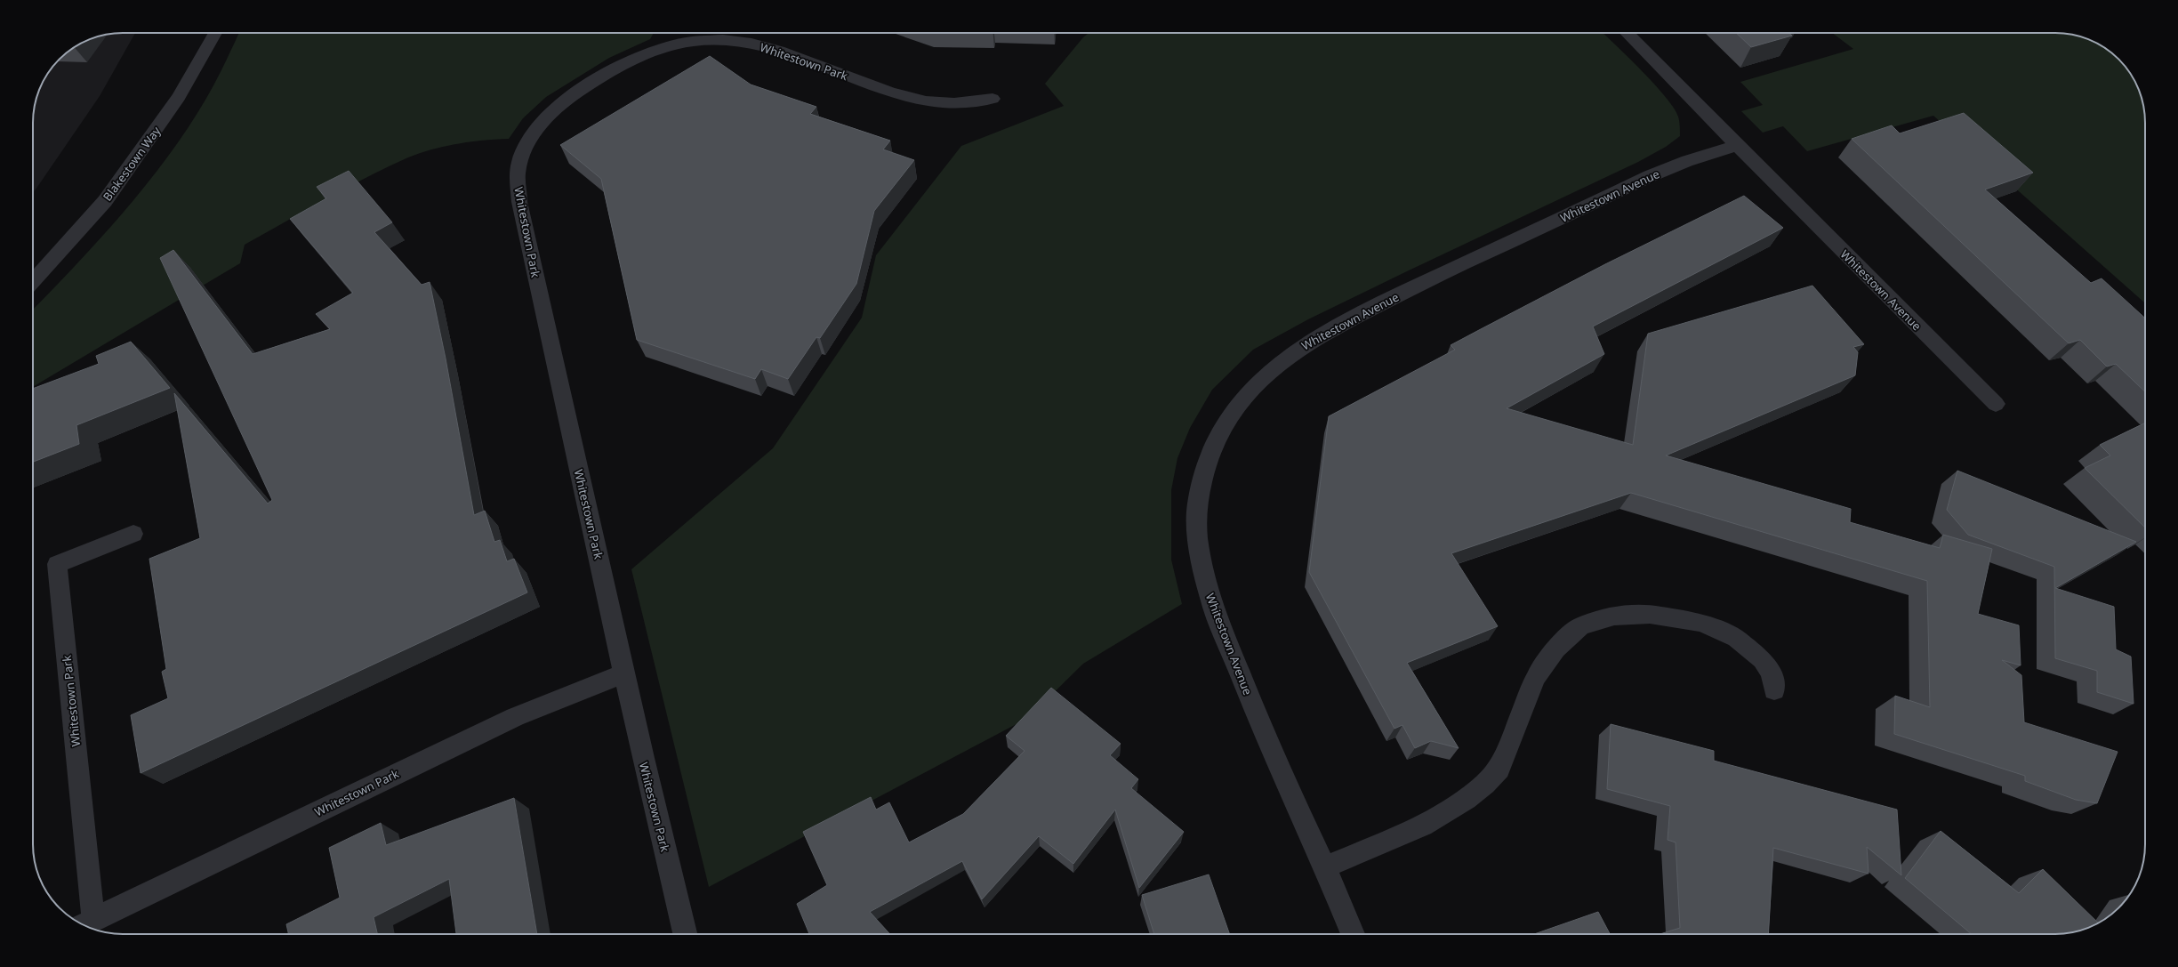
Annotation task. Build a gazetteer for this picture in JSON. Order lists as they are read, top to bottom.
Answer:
{
  "streets": {
    "street": ["Whitestown Park", "Blakestown Way", "Whitestown Avenue"]
  }
}
